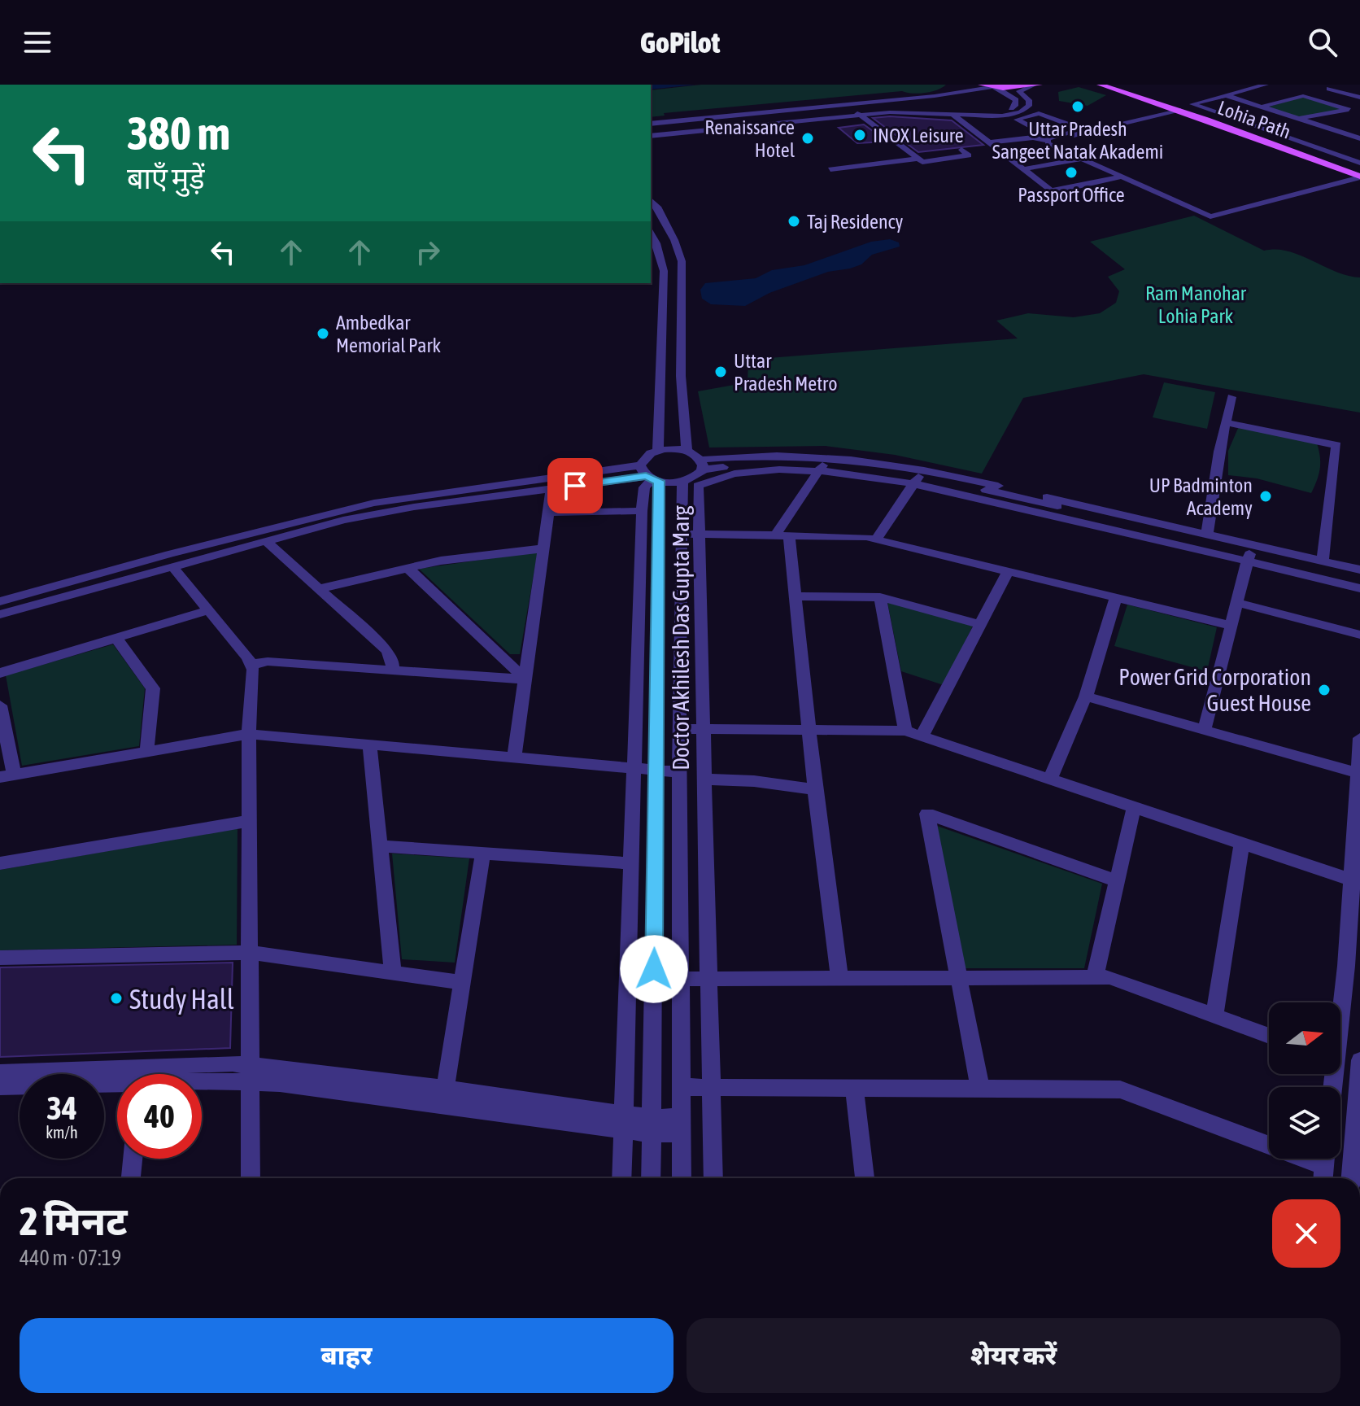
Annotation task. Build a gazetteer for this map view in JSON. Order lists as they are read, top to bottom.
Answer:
{
  "streets": {
    "main road": ["Lohia Path"],
    "street": ["Doctor Akhilesh Das Gupta Marg"]
  },
  "parks": ["Ram Manohar Lohia Park"],
  "places": [
    "Uttar Pradesh Sangeet Natak Akademi",
    "INOX Leisure",
    "Renaissance Hotel",
    "Passport Office",
    "Taj Residency",
    "Ambedkar Memorial Park",
    "Uttar Pradesh Metro",
    "UP Badminton Academy",
    "Power Grid Corporation Guest House",
    "Study Hall"
  ],
  "north": "right",
  "page": {
    "header": "GoPilot",
    "turn": ["380 m", "बाएँ मुड़ें"],
    "speed": "34 km/h",
    "limit": "40",
    "heading": ["2 मिनट", "440 m · 07:19"],
    "buttons": ["बाहर", "शेयर करें"]
  }
}
